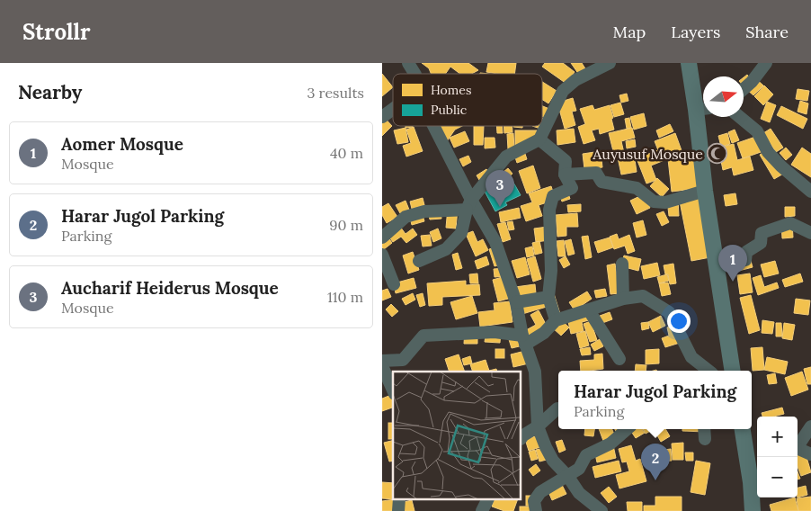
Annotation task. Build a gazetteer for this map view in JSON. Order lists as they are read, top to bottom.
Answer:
{
  "places": {
    "mosque": ["Auyusuf Mosque"]
  },
  "legend": ["Homes", "Public"],
  "north": "right",
  "page": {
    "header": "Strollr",
    "nav": ["Map", "Layers", "Share"],
    "heading": ["Nearby", "3 results"],
    "list": [
      {
        "mark": "1",
        "name": "Aomer Mosque",
        "note": "Mosque",
        "value": "40 m"
      },
      {
        "mark": "2",
        "name": "Harar Jugol Parking",
        "note": "Parking",
        "value": "90 m"
      },
      {
        "mark": "3",
        "name": "Aucharif Heiderus Mosque",
        "note": "Mosque",
        "value": "110 m"
      }
    ],
    "pins": ["3", "1", "2"],
    "popup": ["Harar Jugol Parking", "Parking"],
    "map_buttons": ["+", "−"]
  }
}
